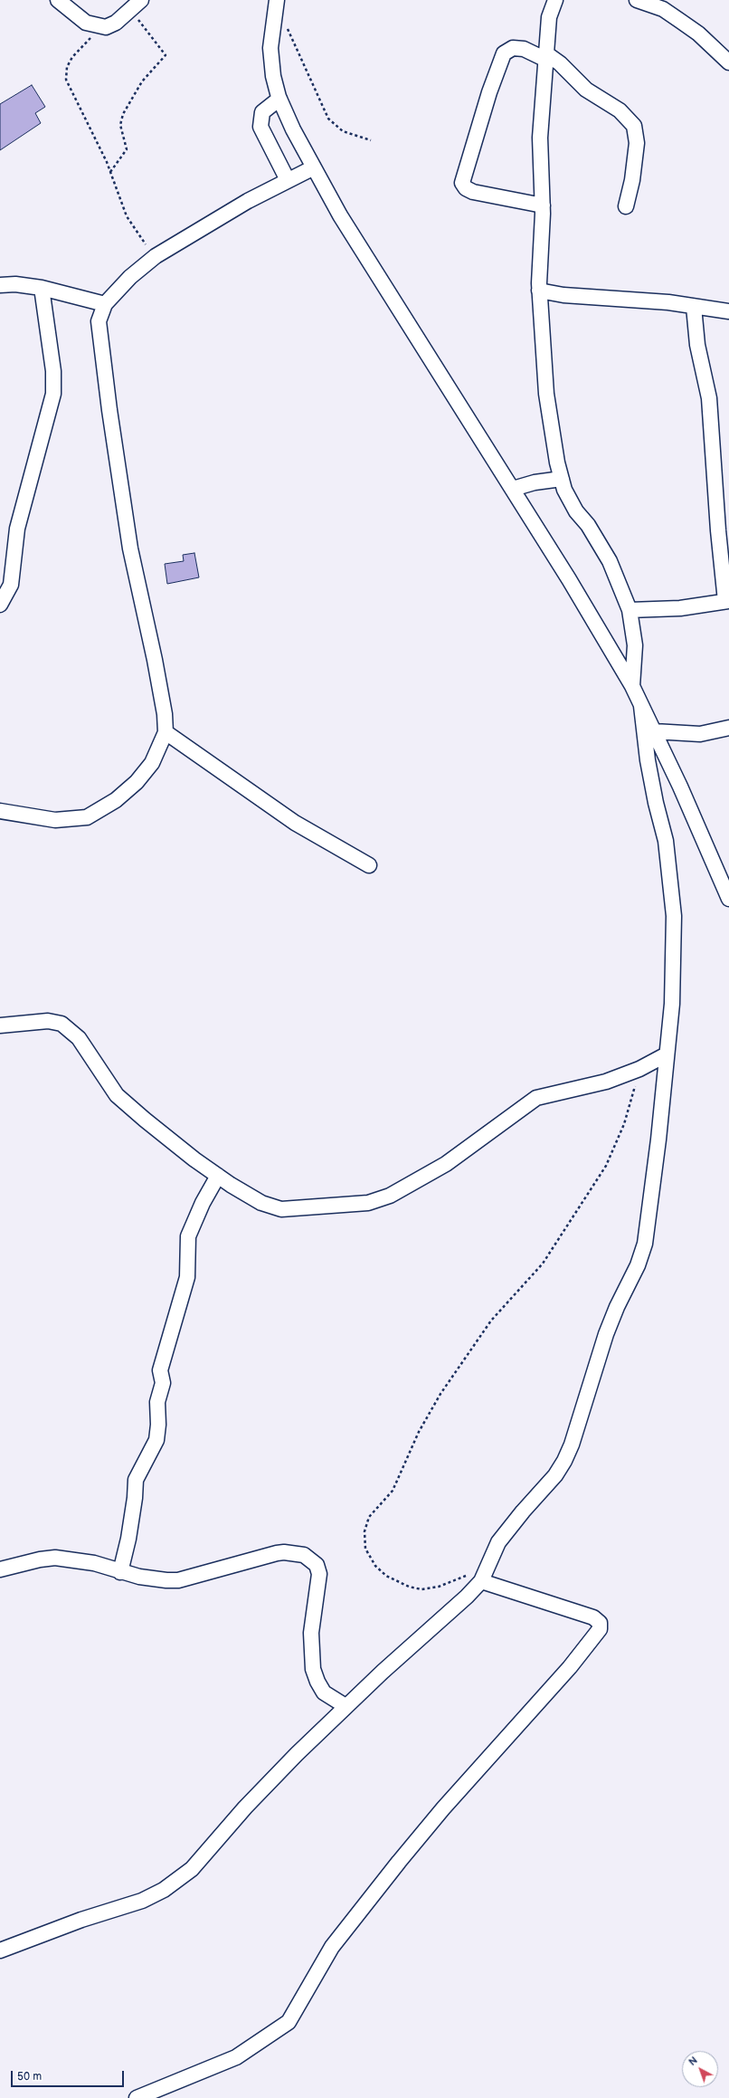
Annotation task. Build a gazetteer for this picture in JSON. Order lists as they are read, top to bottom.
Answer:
{
  "scale_bar": "50 m",
  "north": "top left"
}
